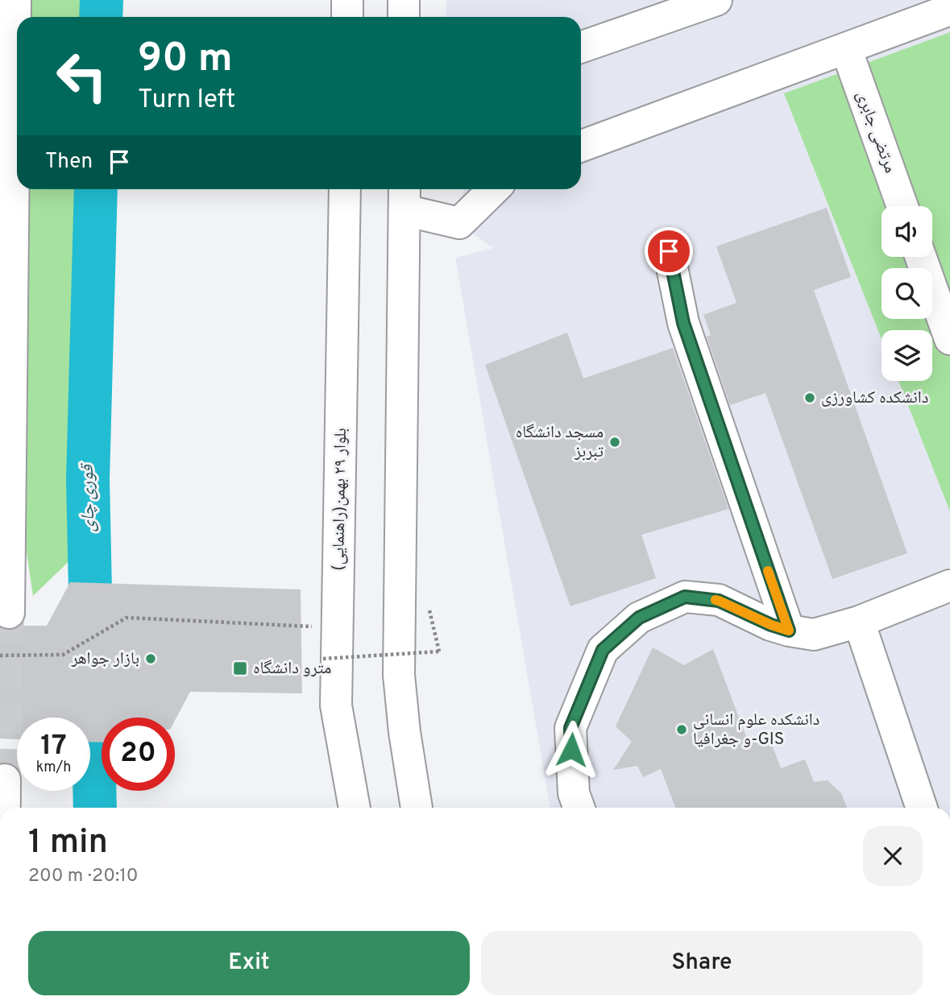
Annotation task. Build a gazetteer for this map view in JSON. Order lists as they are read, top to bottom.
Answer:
{
  "streets": {
    "main road": ["مرتضی جابری", "بلوار ٢٩ بهمن(راهنمایی)"]
  },
  "water": ["قوری چای"],
  "places": {
    "other": [
      "دانشکده کشاورزی",
      "مسجد دانشگاه تبربز",
      "بازار جواهر",
      "دانشکده علوم انسانی و جغرافیا-GIS"
    ],
    "transit": ["مترو دانشگاه"]
  },
  "page": {
    "turn": ["90 m", "Turn left"],
    "then": "Then",
    "speed": "17 km/h",
    "limit": "20",
    "heading": ["1 min", "200 m · 20:10"],
    "buttons": ["Exit", "Share"]
  }
}
